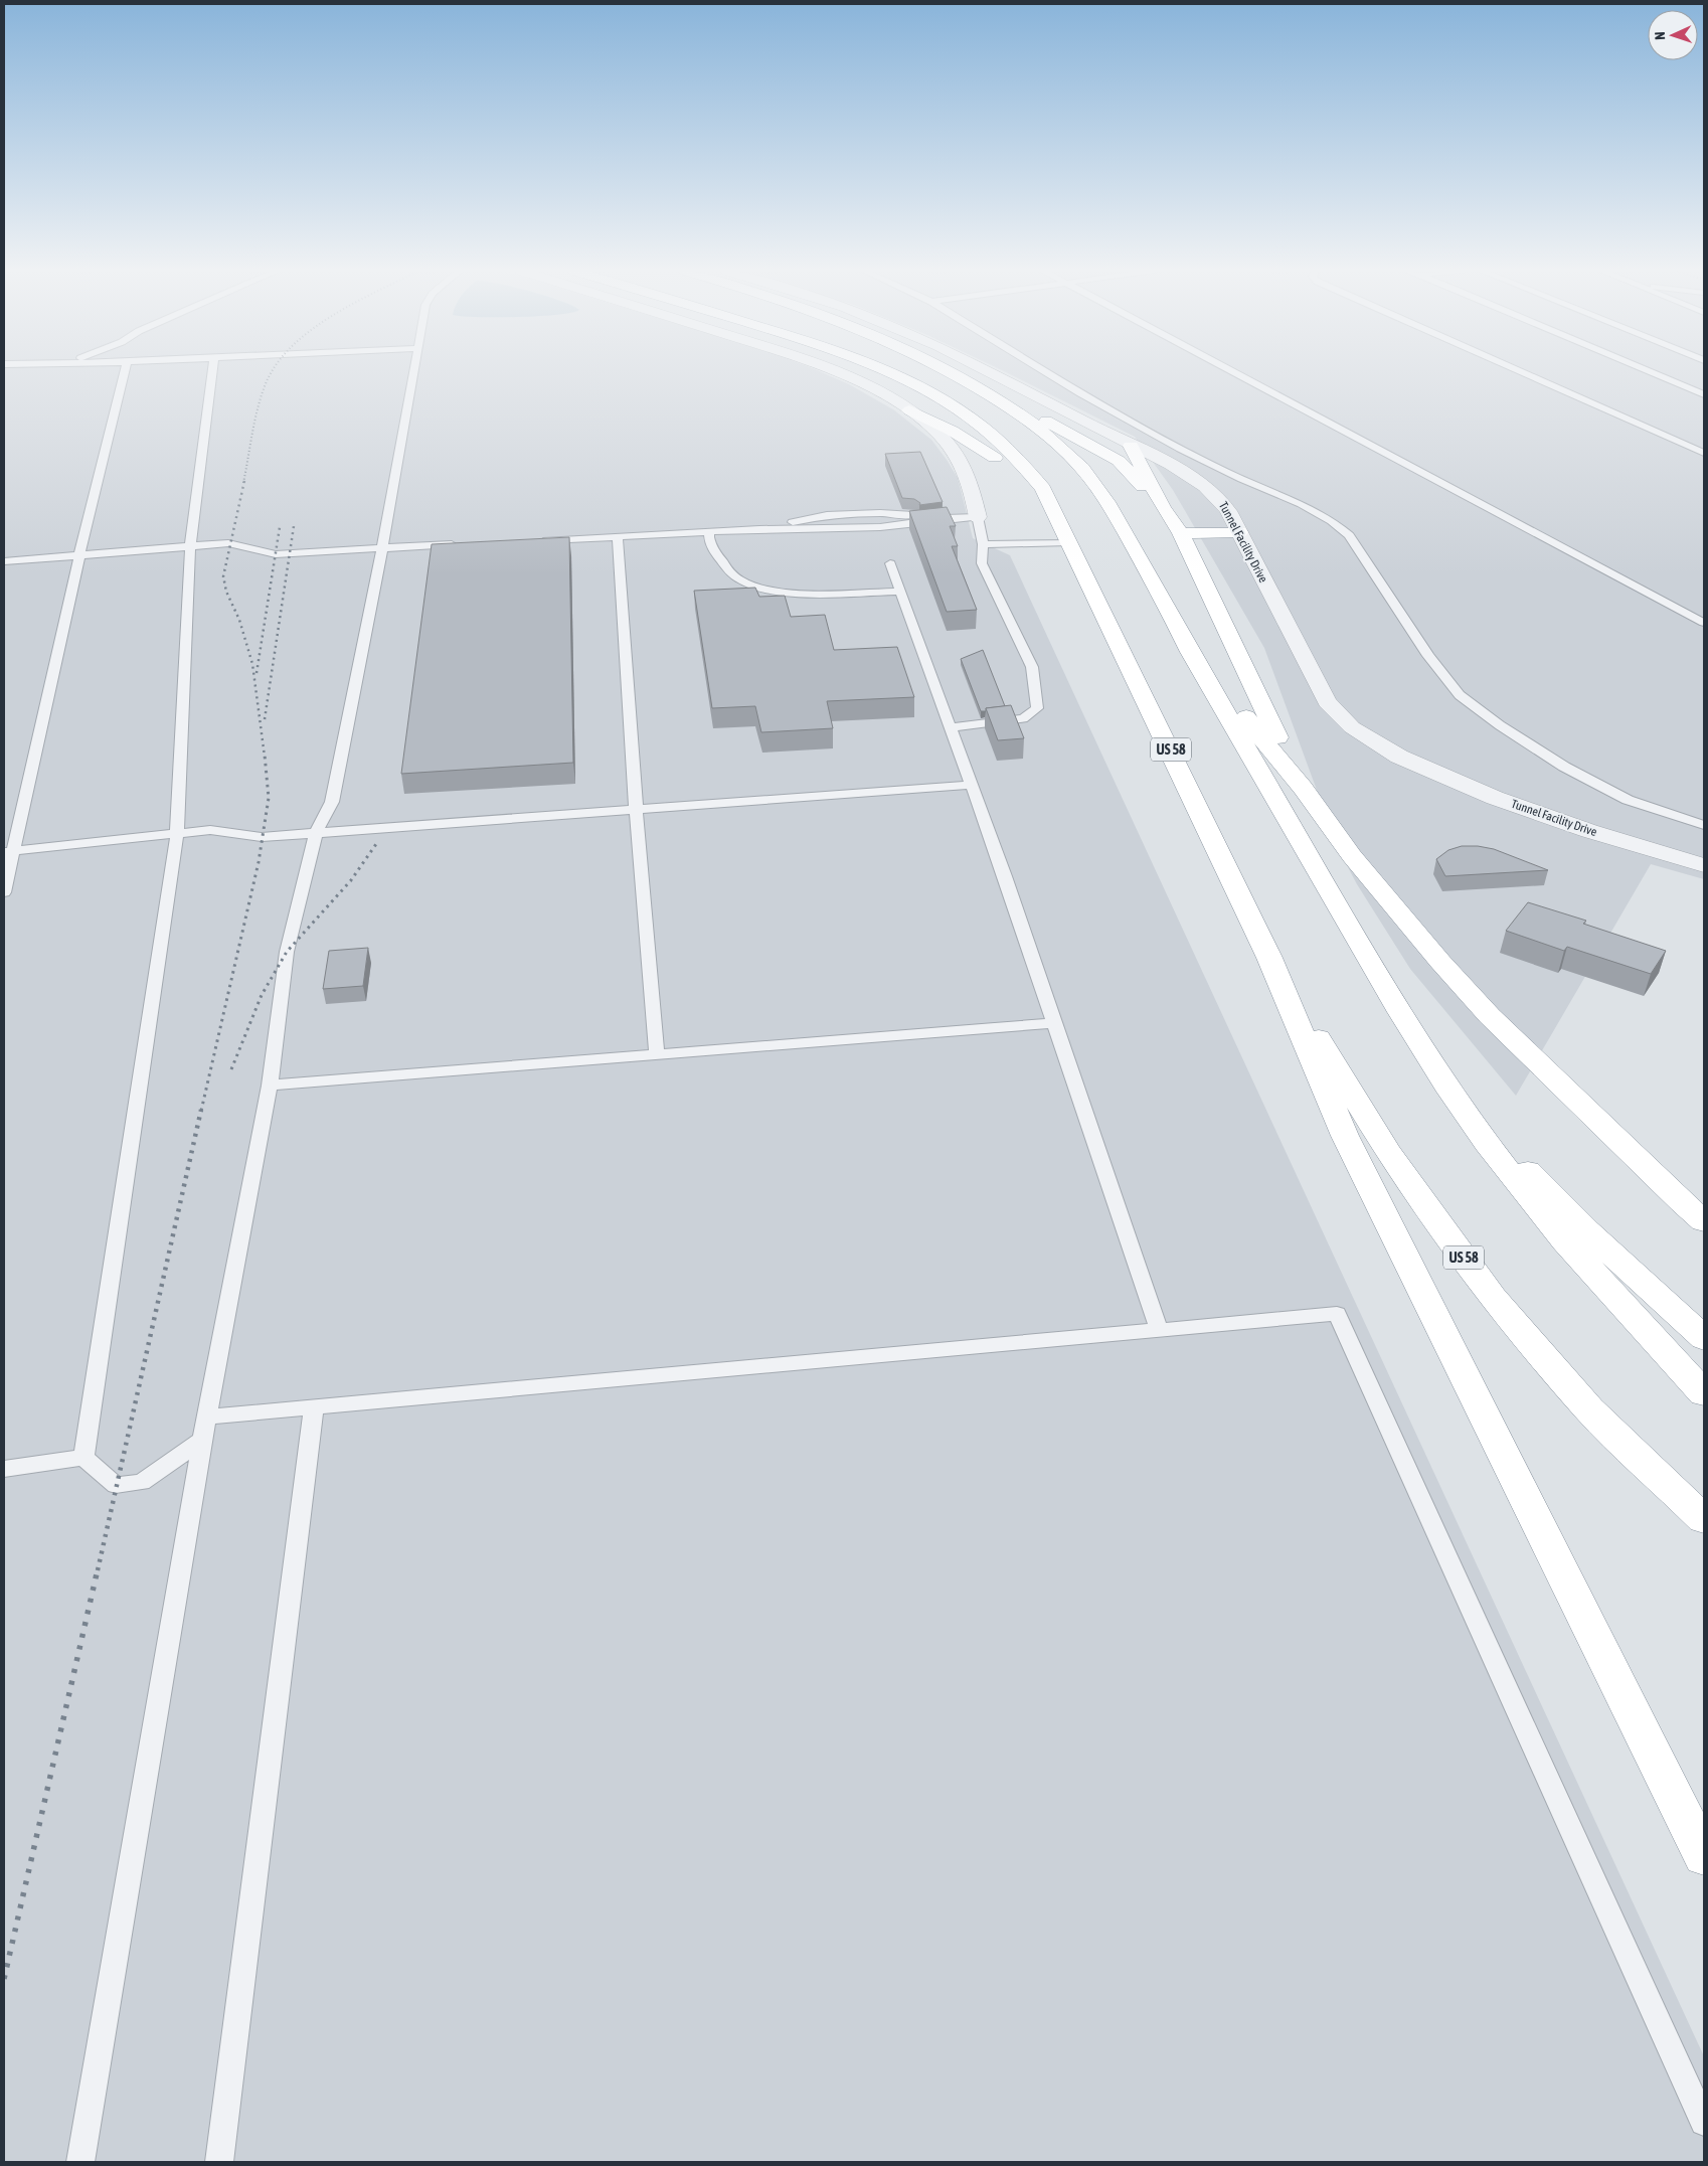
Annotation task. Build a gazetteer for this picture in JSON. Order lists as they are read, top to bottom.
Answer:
{
  "streets": {
    "highway": ["US 58"],
    "street": ["Tunnel Facility Drive"]
  },
  "north": "left"
}
